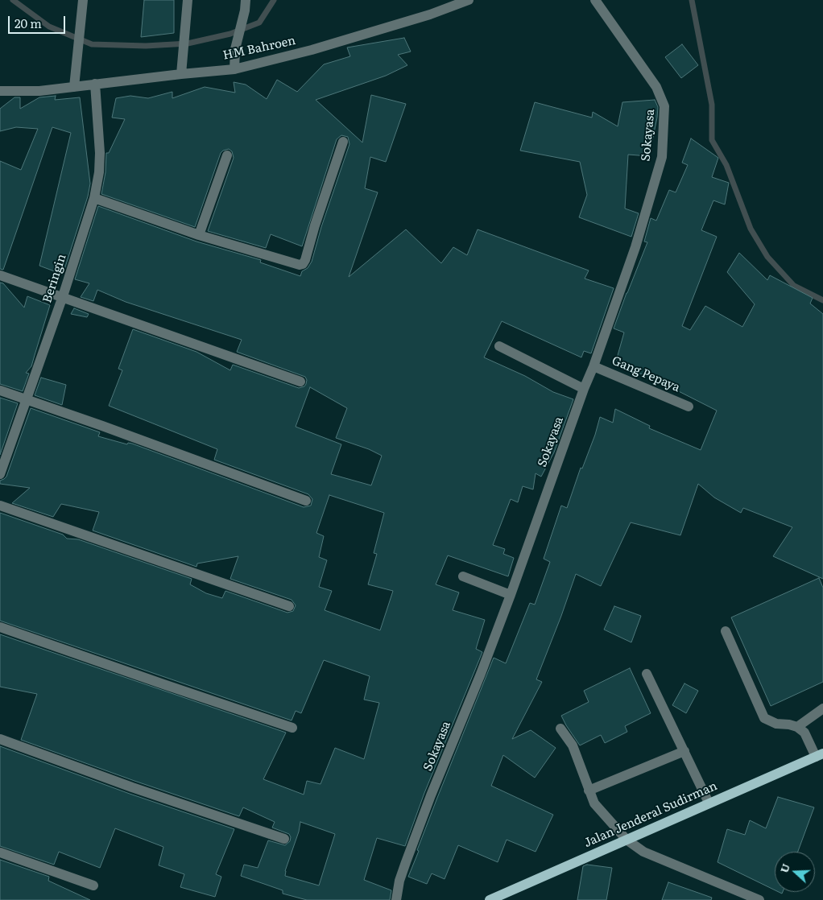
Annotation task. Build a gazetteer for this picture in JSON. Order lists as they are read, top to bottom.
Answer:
{
  "streets": {
    "main road": ["Jalan Jenderal Sudirman"],
    "street": [
      "HM Bahroen",
      "Sokayasa",
      "Beringin",
      "Gang Pepaya"
    ]
  },
  "crossings": [
    ["HM Bahroen", "Beringin"],
    ["Sokayasa", "Gang Pepaya"]
  ],
  "scale_bar": "20 m",
  "north": "left"
}
